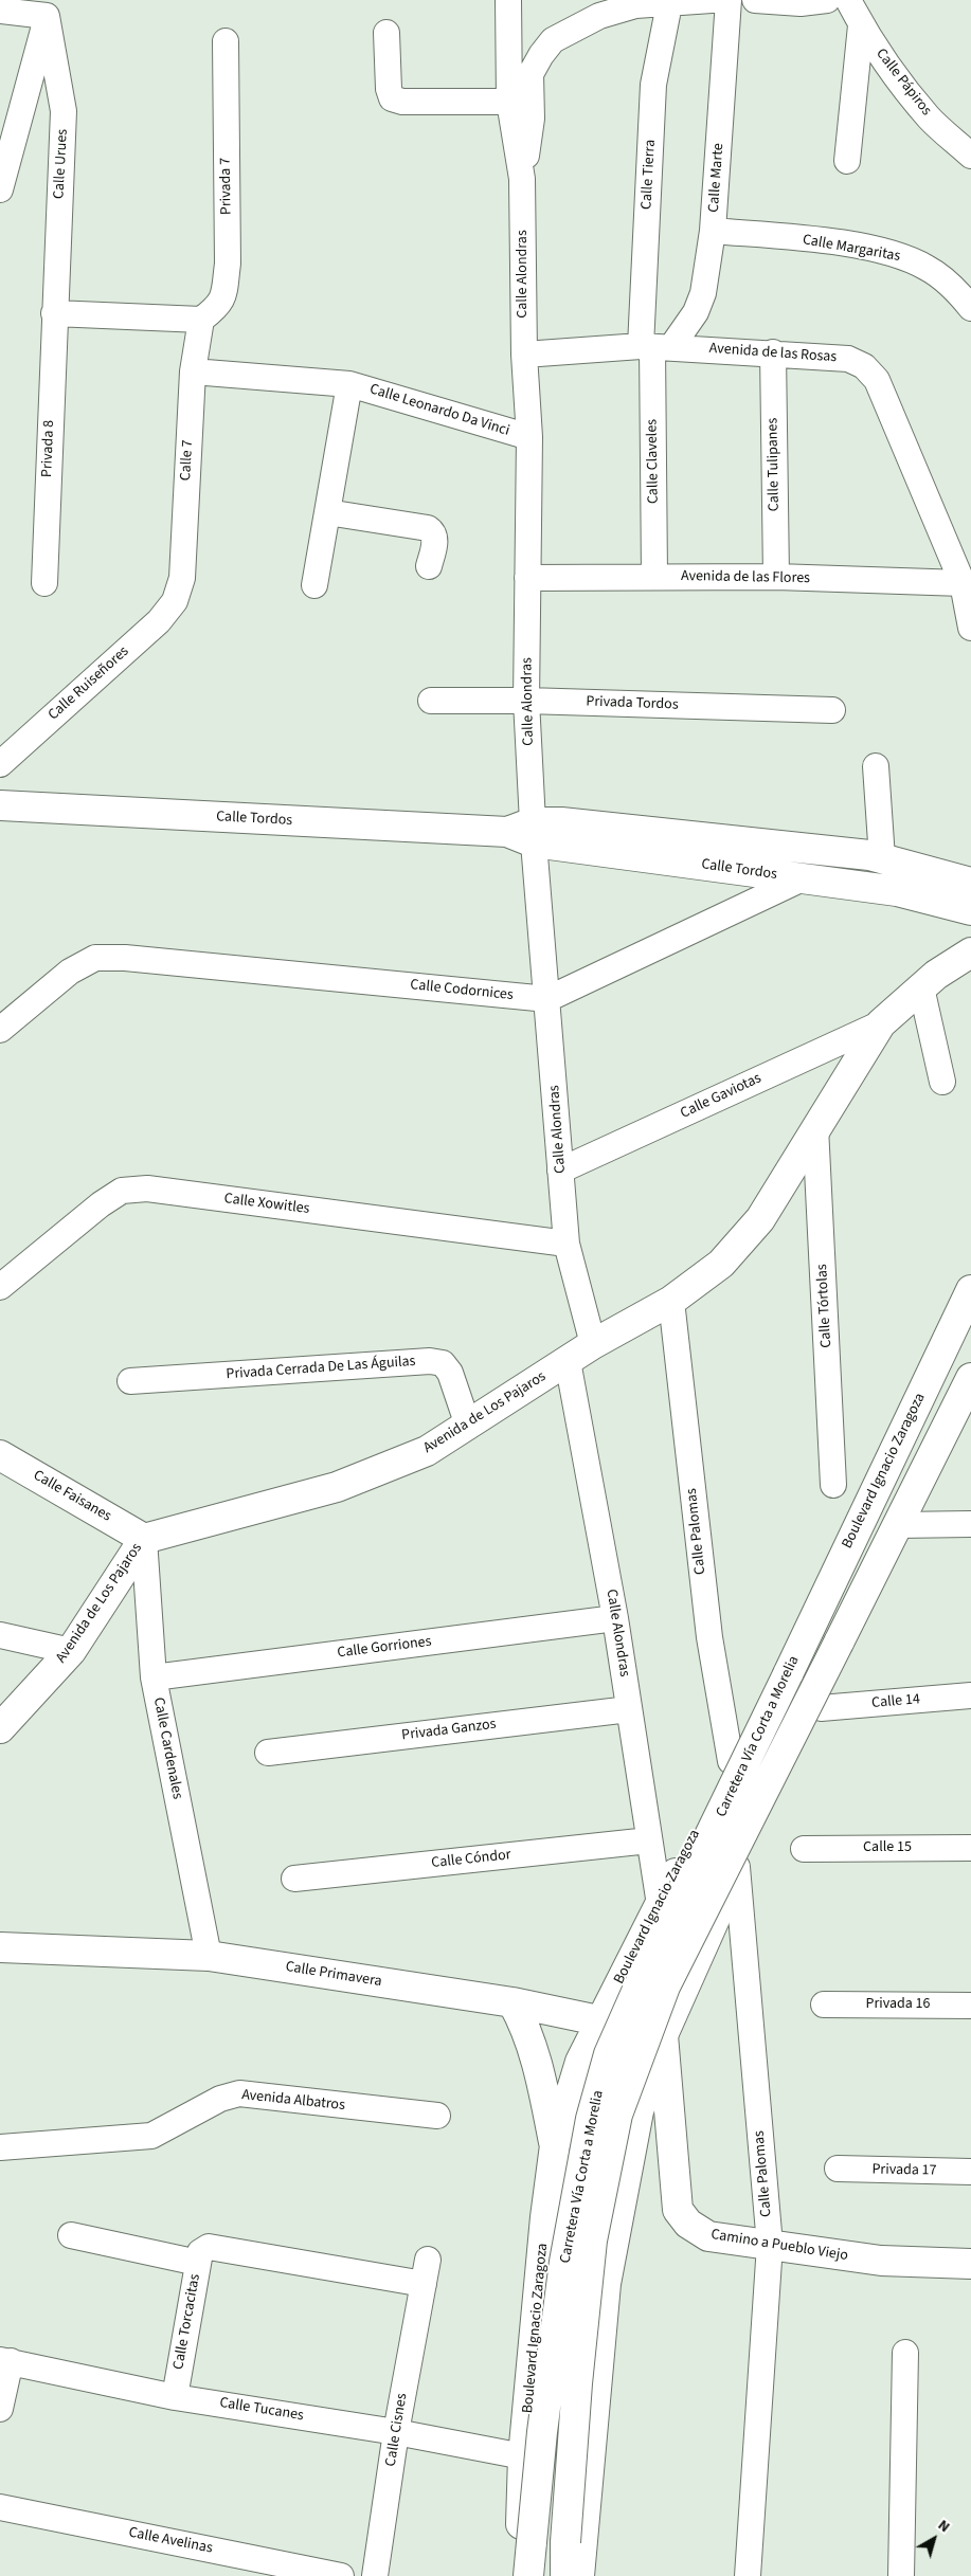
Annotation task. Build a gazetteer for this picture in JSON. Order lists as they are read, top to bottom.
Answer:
{
  "streets": {
    "street": [
      "Calle Pápiros",
      "Calle Urues",
      "Calle Tierra",
      "Calle Marte",
      "Privada 7",
      "Calle Margaritas",
      "Calle Alondras",
      "Avenida de las Rosas",
      "Calle Leonardo Da Vinci",
      "Privada 8",
      "Calle 7",
      "Calle Claveles",
      "Calle Tulipanes",
      "Avenida de las Flores",
      "Calle Ruiseñores",
      "Privada Tordos",
      "Calle Tordos",
      "Calle Codornices",
      "Calle Gaviotas",
      "Calle Xowitles",
      "Calle Tórtolas",
      "Privada Cerrada De Las Águilas",
      "Avenida de Los Pajaros",
      "Boulevard Ignacio Zaragoza",
      "Calle Faisanes",
      "Calle Palomas",
      "Calle Gorriones",
      "Calle 14",
      "Privada Ganzos",
      "Carretera Vía Corta a Morelia",
      "Calle Cardenales",
      "Calle 15",
      "Calle Cóndor",
      "Calle Primavera",
      "Privada 16",
      "Avenida Albatros",
      "Privada 17",
      "Camino a Pueblo Viejo",
      "Calle Torcacitas",
      "Calle Tucanes",
      "Calle Cisnes",
      "Calle Avelinas"
    ]
  },
  "crossings": [
    ["Calle Urues", "Privada 8"],
    ["Calle Tierra", "Calle Marte"],
    ["Calle Tierra", "Avenida de las Rosas"],
    ["Calle Tierra", "Calle Claveles"],
    ["Calle Marte", "Calle Margaritas"],
    ["Calle Marte", "Avenida de las Rosas"],
    ["Calle Marte", "Calle Claveles"],
    ["Privada 7", "Calle 7"],
    ["Calle Alondras", "Avenida de las Rosas"],
    ["Calle Alondras", "Calle Leonardo Da Vinci"],
    ["Calle Alondras", "Avenida de las Flores"],
    ["Calle Alondras", "Privada Tordos"],
    ["Calle Alondras", "Calle Tordos"],
    ["Calle Alondras", "Calle Codornices"],
    ["Calle Alondras", "Calle Gaviotas"],
    ["Calle Alondras", "Calle Xowitles"],
    ["Calle Alondras", "Avenida de Los Pajaros"],
    ["Calle Alondras", "Boulevard Ignacio Zaragoza"],
    ["Calle Alondras", "Calle Gorriones"],
    ["Calle Alondras", "Privada Ganzos"],
    ["Calle Alondras", "Calle Cóndor"],
    ["Avenida de las Rosas", "Calle Claveles"],
    ["Avenida de las Rosas", "Calle Tulipanes"],
    ["Avenida de las Rosas", "Avenida de las Flores"],
    ["Calle Leonardo Da Vinci", "Calle 7"],
    ["Calle 7", "Calle Ruiseñores"],
    ["Calle Claveles", "Avenida de las Flores"],
    ["Calle Tulipanes", "Avenida de las Flores"],
    ["Calle Tórtolas", "Avenida de Los Pajaros"],
    ["Privada Cerrada De Las Águilas", "Avenida de Los Pajaros"],
    ["Avenida de Los Pajaros", "Calle Faisanes"],
    ["Avenida de Los Pajaros", "Calle Palomas"],
    ["Avenida de Los Pajaros", "Calle Cardenales"],
    ["Boulevard Ignacio Zaragoza", "Calle Palomas"],
    ["Boulevard Ignacio Zaragoza", "Carretera Vía Corta a Morelia"],
    ["Boulevard Ignacio Zaragoza", "Calle Primavera"],
    ["Boulevard Ignacio Zaragoza", "Calle Tucanes"],
    ["Calle Faisanes", "Calle Cardenales"],
    ["Calle Palomas", "Camino a Pueblo Viejo"],
    ["Calle Gorriones", "Calle Cardenales"],
    ["Calle Cardenales", "Calle Primavera"],
    ["Calle Primavera", "Camino a Pueblo Viejo"],
    ["Calle Torcacitas", "Calle Tucanes"],
    ["Calle Tucanes", "Calle Cisnes"]
  ],
  "north": "top right"
}
